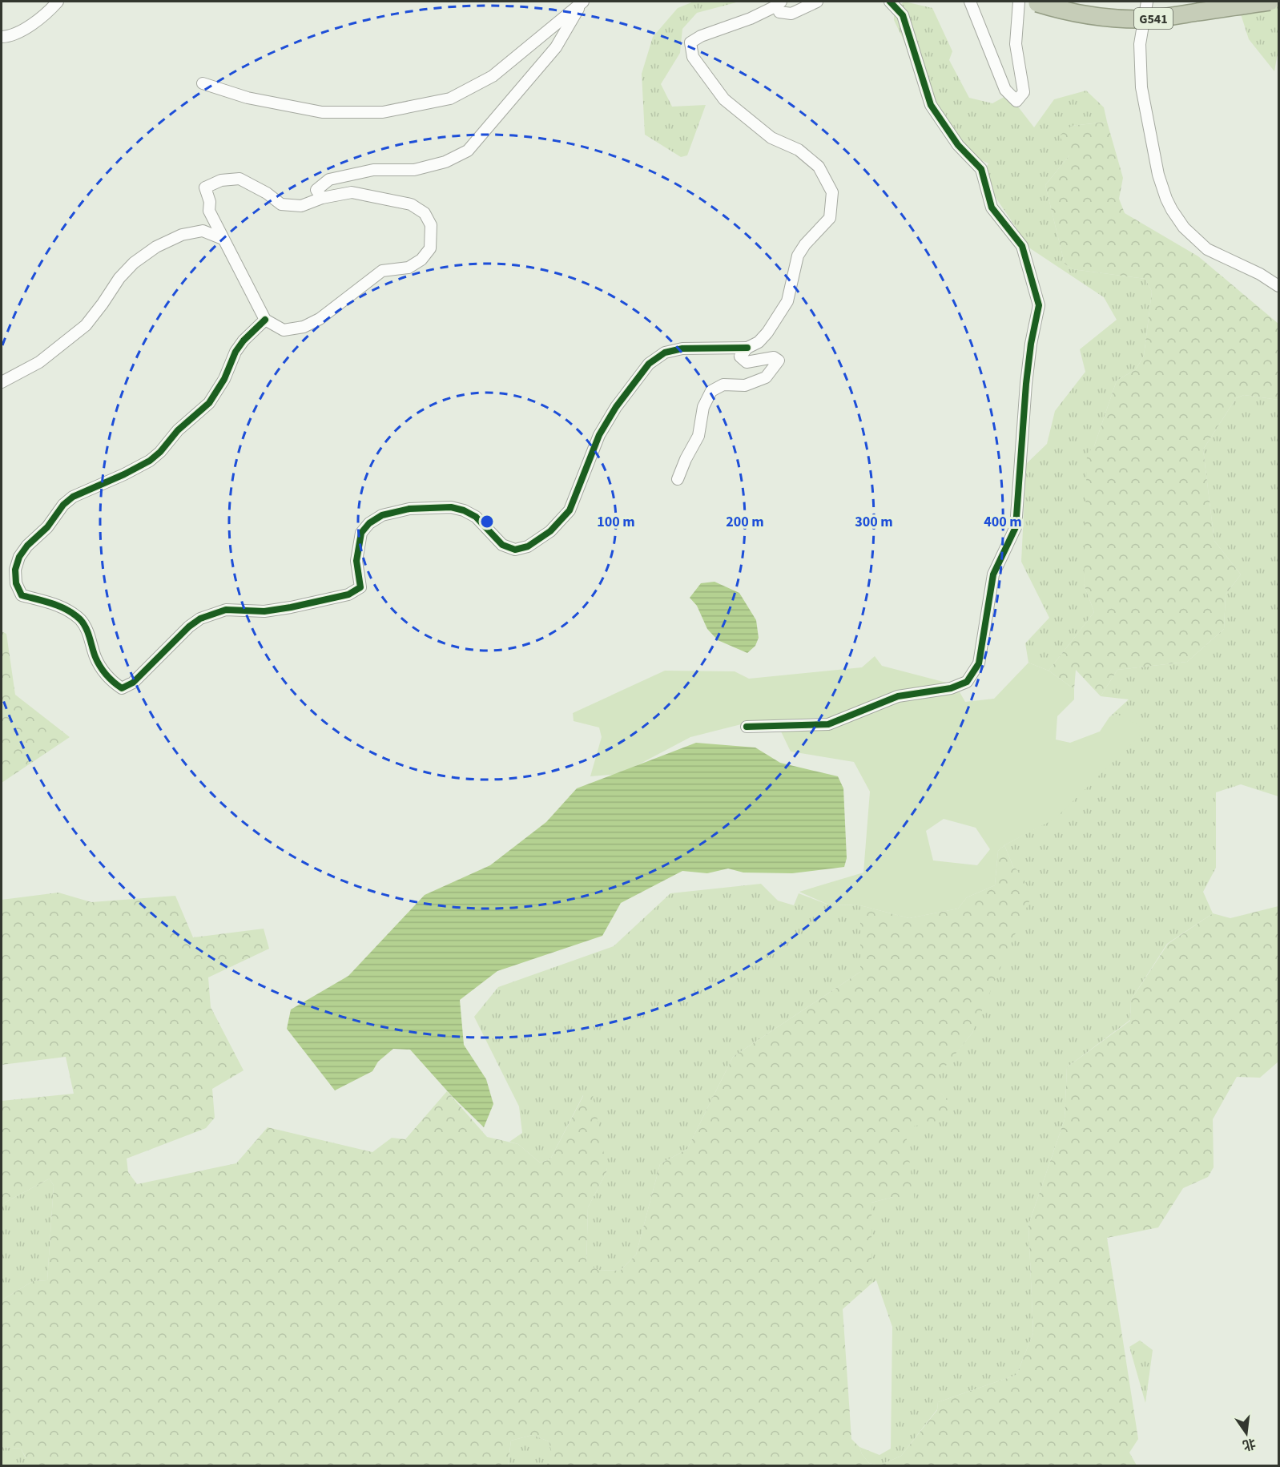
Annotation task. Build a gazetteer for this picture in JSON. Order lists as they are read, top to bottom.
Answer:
{
  "streets": {
    "highway": ["G541"]
  },
  "north": "bottom",
  "rings": [
    "100 m",
    "200 m",
    "300 m",
    "400 m"
  ]
}
